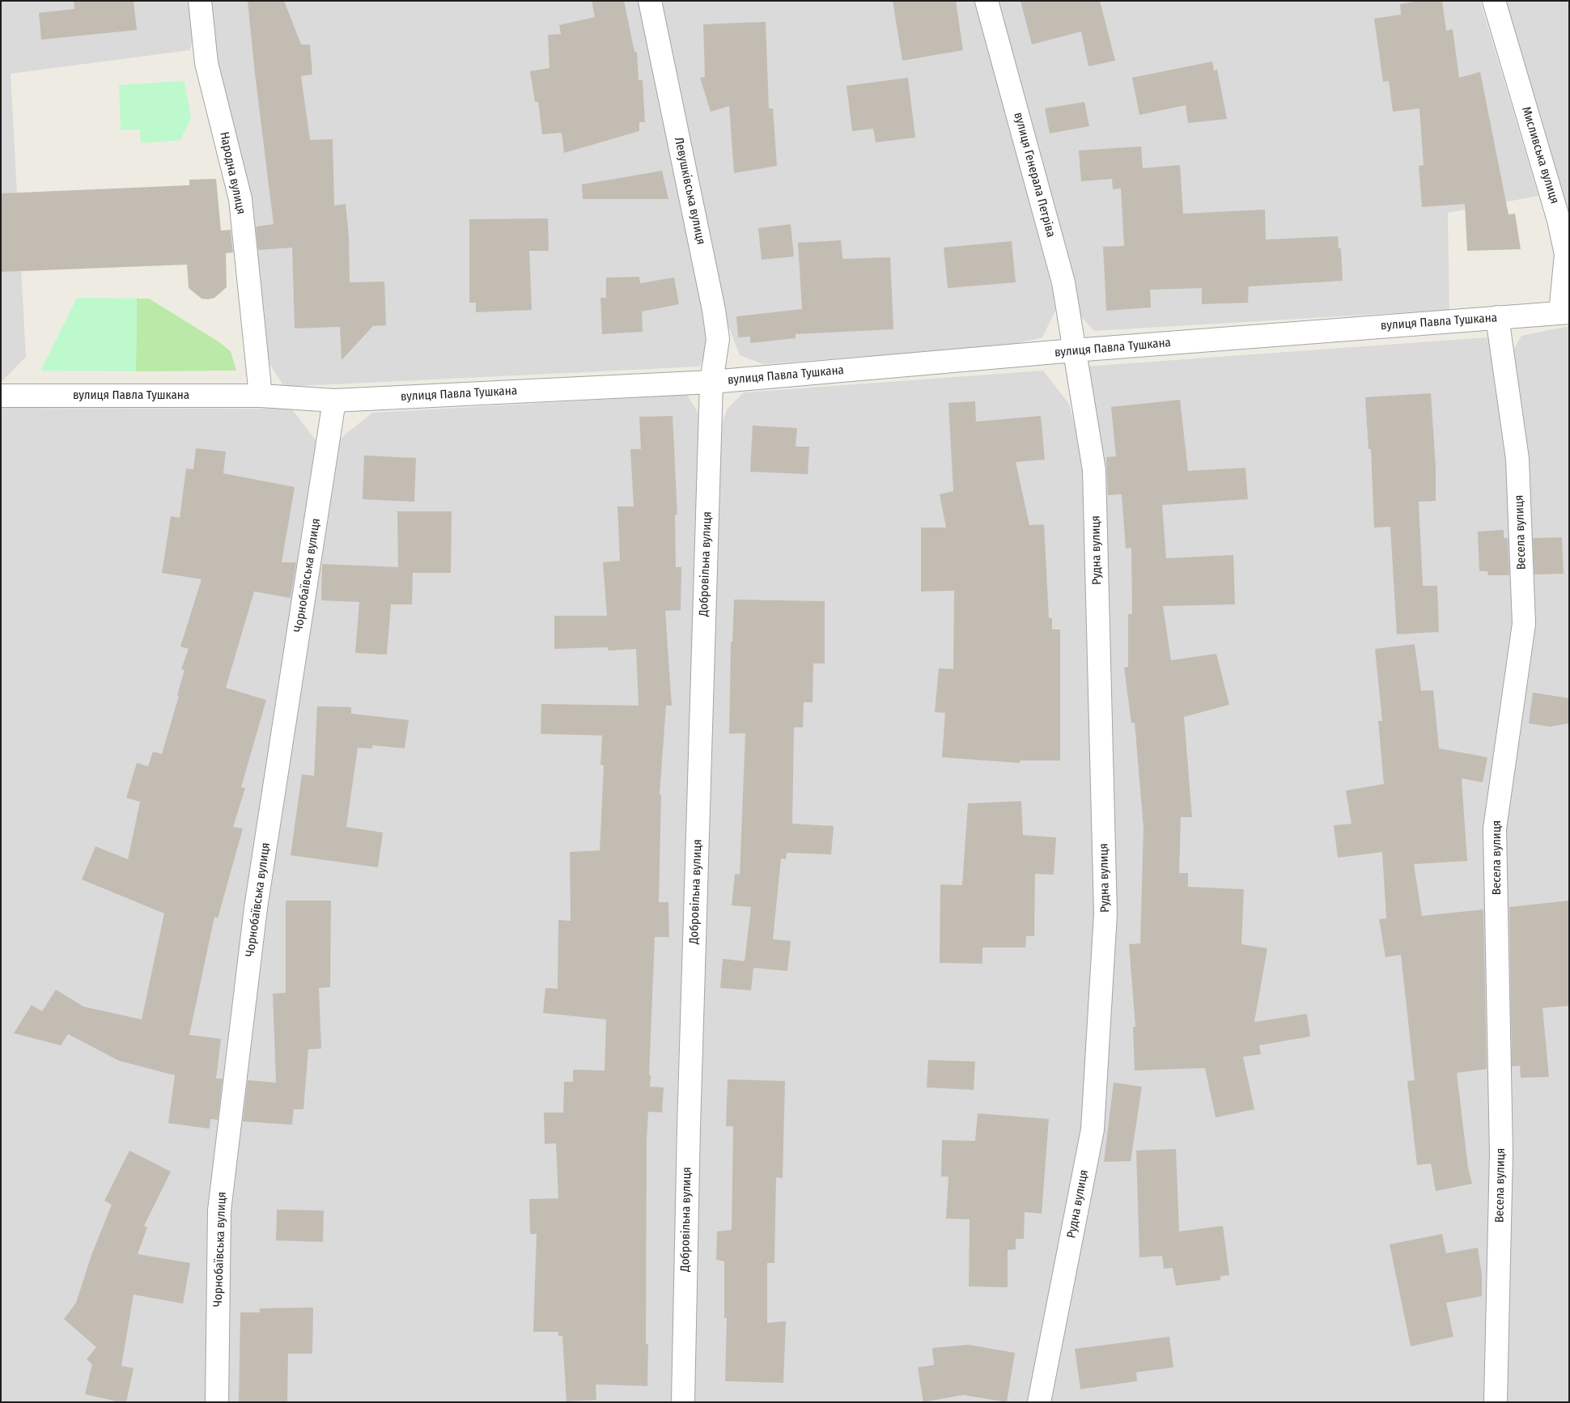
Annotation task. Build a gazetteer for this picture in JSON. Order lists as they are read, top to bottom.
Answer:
{
  "streets": {
    "street": [
      "Мисливська вулиця",
      "Народна вулиця",
      "вулиця Генерала Петріва",
      "Левушківська вулиця",
      "вулиця Павла Тушкана",
      "Весела вулиця",
      "Рудна вулиця",
      "Добровільна вулиця",
      "Чорнобаївська вулиця"
    ]
  },
  "crossings": [
    ["Мисливська вулиця", "вулиця Павла Тушкана"],
    ["Народна вулиця", "вулиця Павла Тушкана"],
    ["вулиця Генерала Петріва", "вулиця Павла Тушкана"],
    ["вулиця Генерала Петріва", "Рудна вулиця"],
    ["Левушківська вулиця", "вулиця Павла Тушкана"],
    ["Левушківська вулиця", "Добровільна вулиця"],
    ["вулиця Павла Тушкана", "Весела вулиця"],
    ["вулиця Павла Тушкана", "Рудна вулиця"],
    ["вулиця Павла Тушкана", "Добровільна вулиця"],
    ["вулиця Павла Тушкана", "Чорнобаївська вулиця"]
  ]
}
